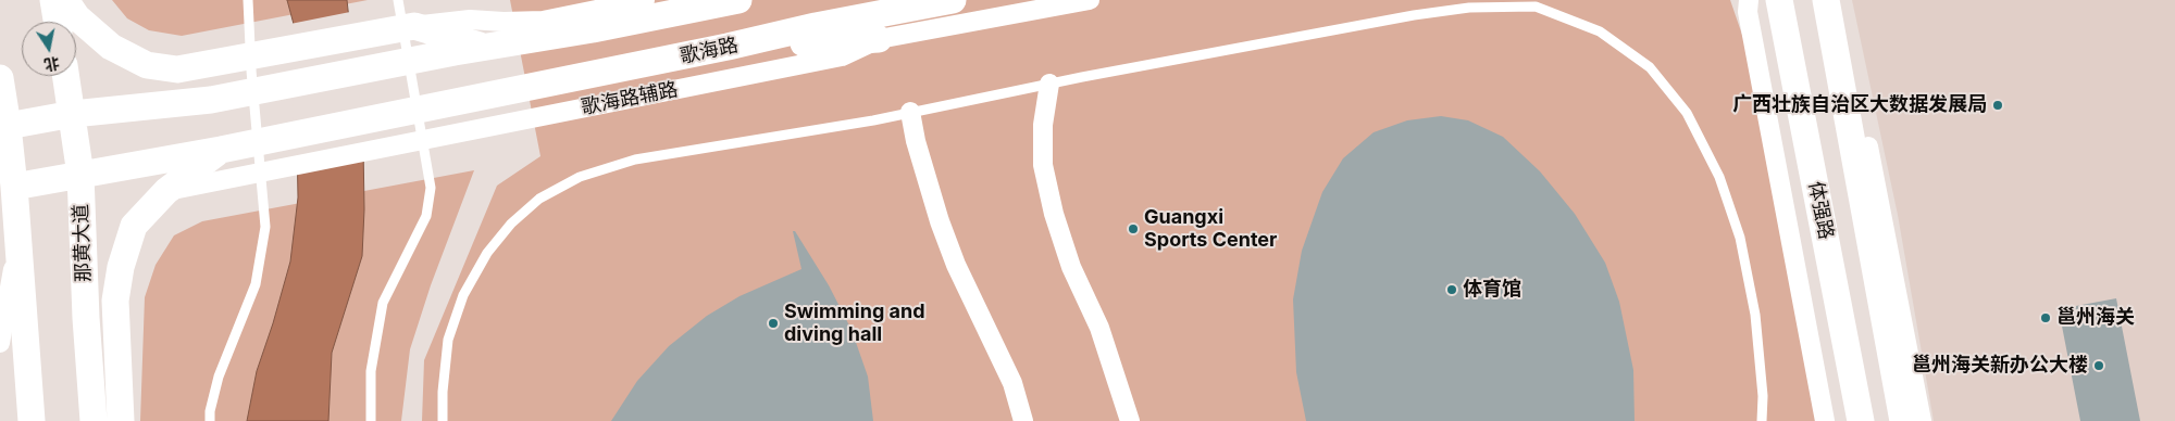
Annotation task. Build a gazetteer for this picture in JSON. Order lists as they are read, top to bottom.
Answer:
{
  "streets": {
    "main road": ["歌海路", "体强路", "那黄大道"],
    "street": ["歌海路辅路"]
  },
  "crossings": [
    ["歌海路", "那黄大道"]
  ],
  "places": [
    "广西壮族自治区大数据发展局",
    "Guangxi Sports Center",
    "体育馆",
    "邕州海关",
    "Swimming and diving hall",
    "邕州海关新办公大楼"
  ],
  "north": "bottom"
}
